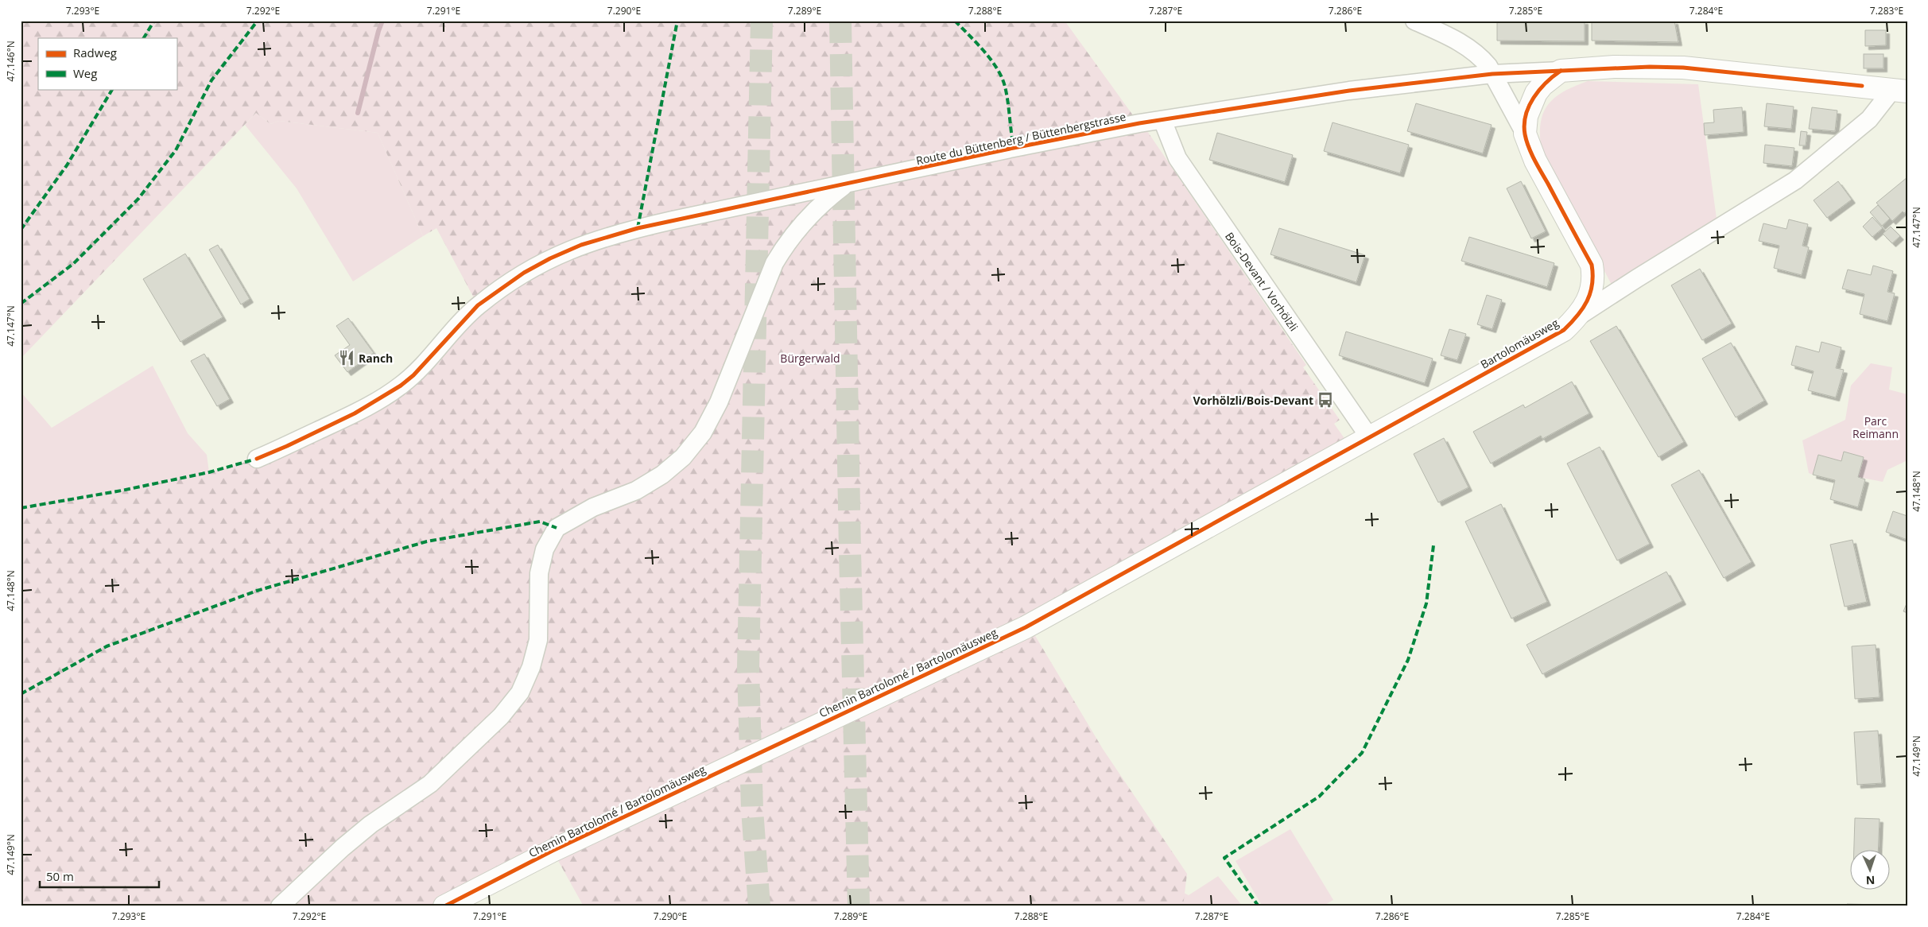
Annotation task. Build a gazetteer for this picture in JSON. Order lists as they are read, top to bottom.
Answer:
{
  "streets": {
    "street": [
      "Route du Büttenberg / Büttenbergstrasse",
      "Bois-Devant / Vorhölzli",
      "Bartolomäusweg",
      "Chemin Bartolomé / Bartolomäusweg"
    ]
  },
  "crossings": [
    ["Route du Büttenberg / Büttenbergstrasse", "Bois-Devant / Vorhölzli"],
    ["Route du Büttenberg / Büttenbergstrasse", "Bartolomäusweg"],
    ["Bois-Devant / Vorhölzli", "Bartolomäusweg"],
    ["Bois-Devant / Vorhölzli", "Chemin Bartolomé / Bartolomäusweg"],
    ["Bartolomäusweg", "Chemin Bartolomé / Bartolomäusweg"]
  ],
  "parks": ["Bürgerwald", "Parc Reimann"],
  "places": {
    "restaurant": ["Ranch"],
    "bus stop": ["Vorhölzli/Bois-Devant"]
  },
  "legend": ["Radweg", "Weg"],
  "scale_bar": "50 m",
  "north": "bottom",
  "coordinates": [
    "7.293°E",
    "7.292°E",
    "7.291°E",
    "7.290°E",
    "7.289°E",
    "7.288°E",
    "7.287°E",
    "7.286°E",
    "7.285°E",
    "7.284°E",
    "7.283°E",
    "47.146°N",
    "47.147°N",
    "47.148°N",
    "47.149°N"
  ]
}
